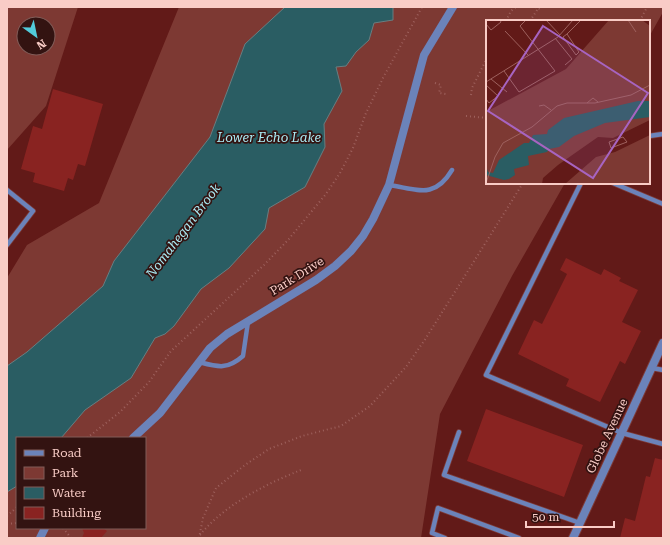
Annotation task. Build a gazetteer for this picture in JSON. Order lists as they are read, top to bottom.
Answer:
{
  "streets": {
    "street": ["Park Drive", "Globe Avenue"]
  },
  "water": ["Lower Echo Lake", "Nomahegan Brook"],
  "legend": [
    "Road",
    "Park",
    "Water",
    "Building"
  ],
  "scale_bar": "50 m",
  "north": "bottom right"
}
